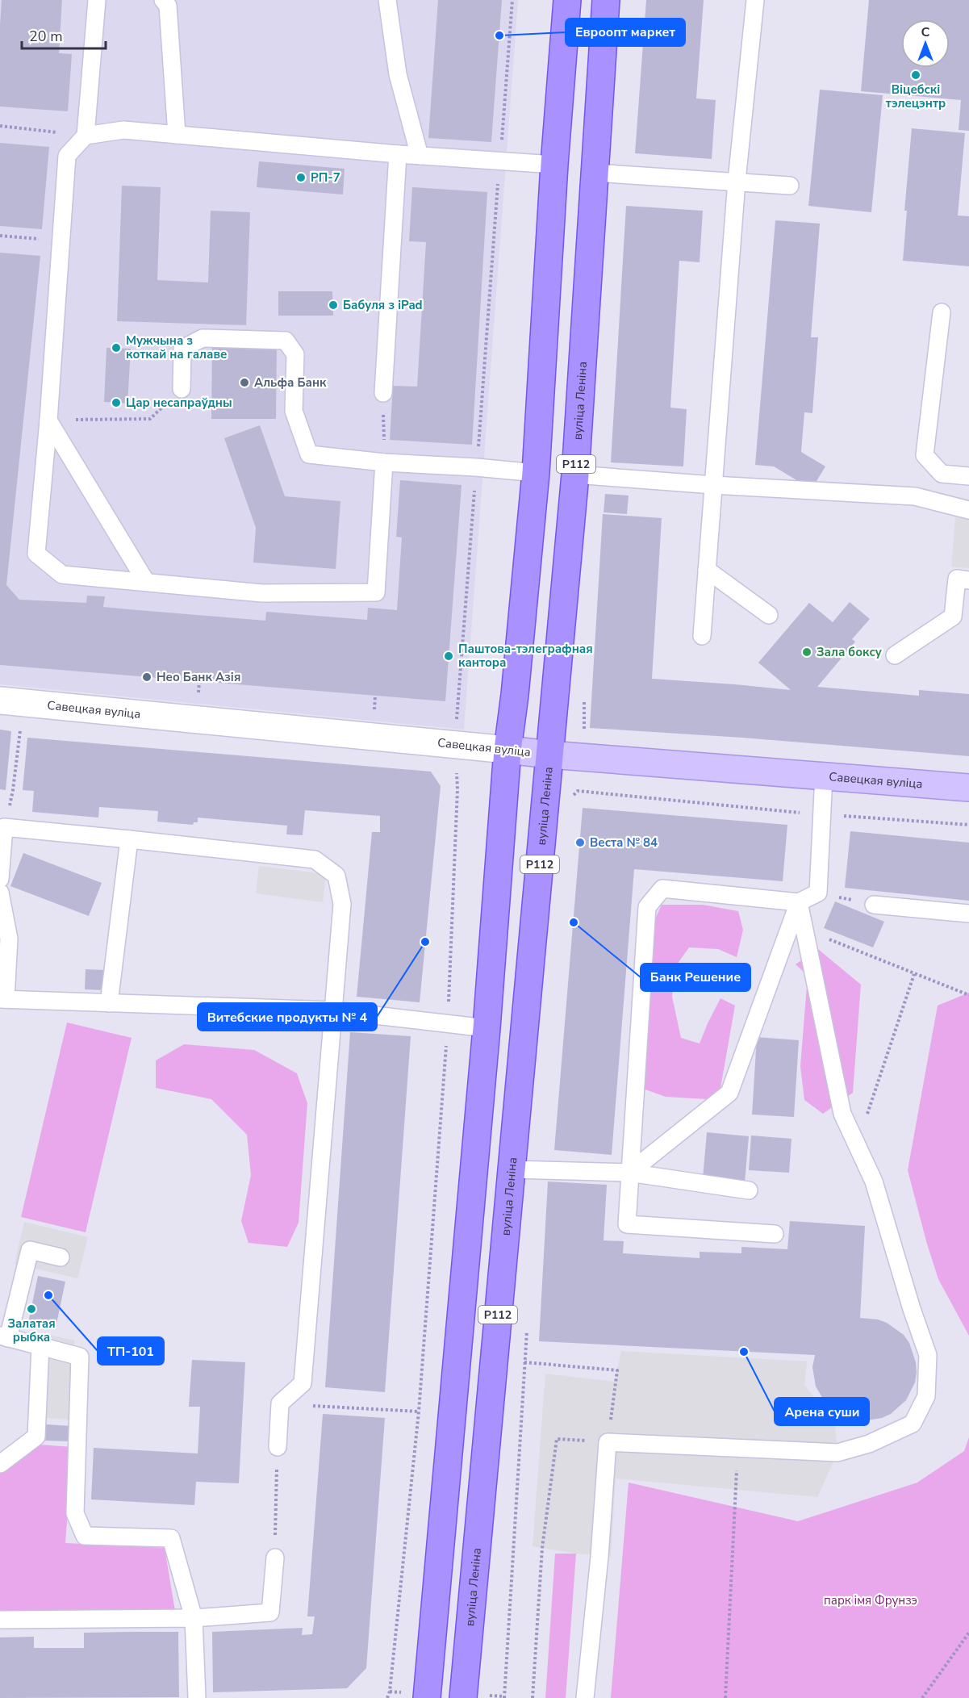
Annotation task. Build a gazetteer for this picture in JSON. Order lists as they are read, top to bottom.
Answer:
{
  "streets": {
    "main road": ["вуліца Леніна", "Р112"],
    "street": ["Савецкая вуліца"]
  },
  "crossings": [
    ["вуліца Леніна", "Савецкая вуліца"],
    ["Р112", "Савецкая вуліца"]
  ],
  "parks": ["парк імя Фрунзэ"],
  "places": [
    "Евроопт маркет",
    "Віцебскі тэлецэнтр",
    "РП-7",
    "Бабуля з iPad",
    "Мужчына з коткай на галаве",
    "Альфа Банк",
    "Цар несапраўдны",
    "Зала боксу",
    "Паштова-тэлеграфная кантора",
    "Нео Банк Азія",
    "Веста № 84",
    "Банк Решение",
    "Витебские продукты № 4",
    "ТП-101",
    "Залатая рыбка",
    "Арена суши"
  ],
  "scale_bar": "20 m",
  "north": "top"
}
